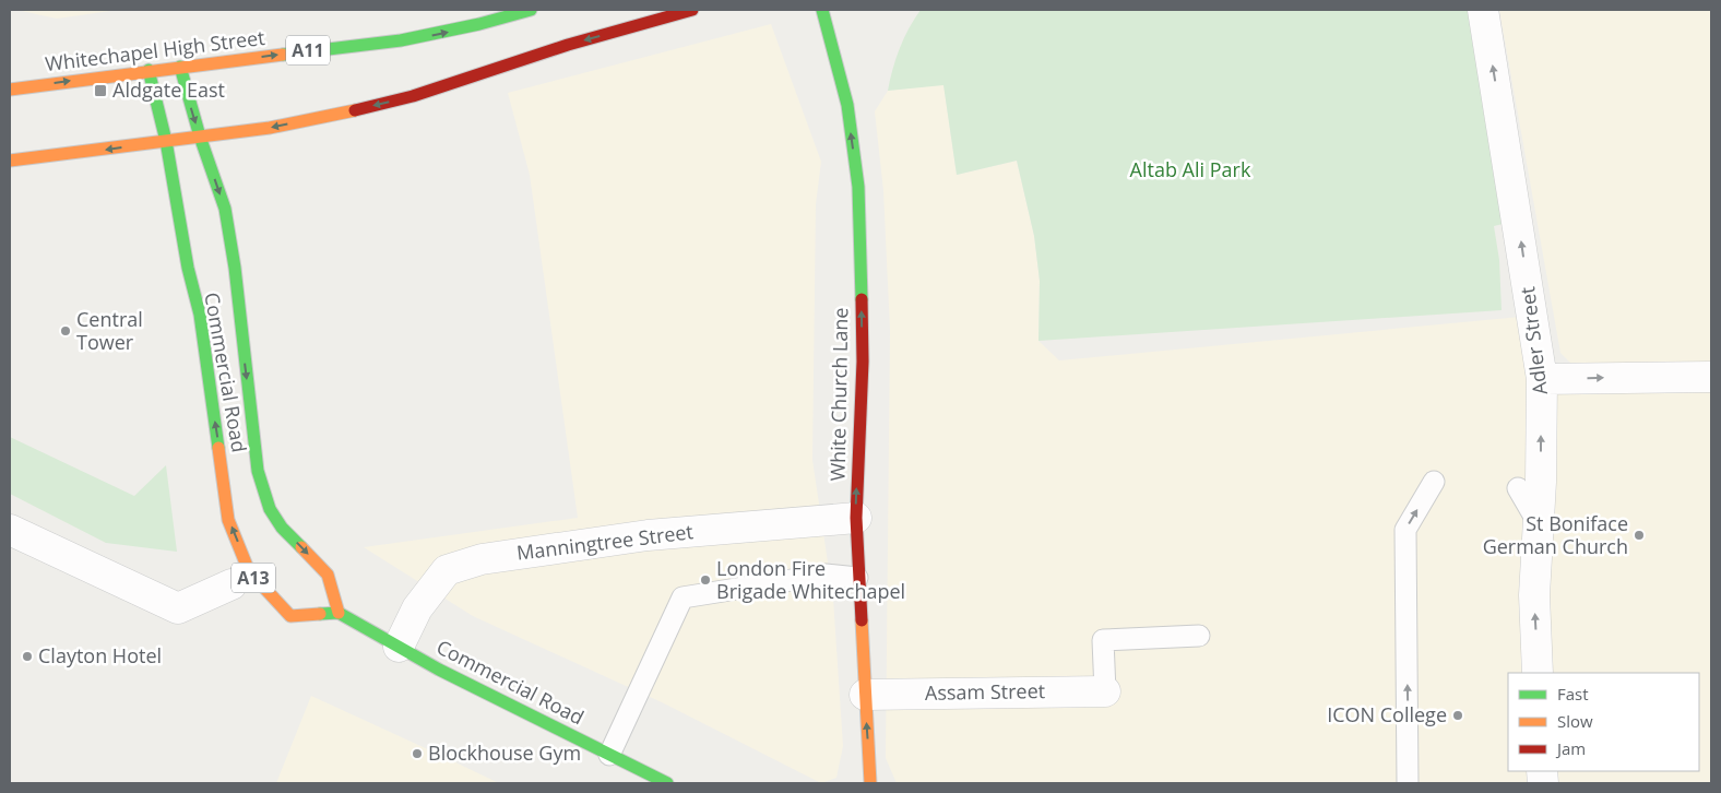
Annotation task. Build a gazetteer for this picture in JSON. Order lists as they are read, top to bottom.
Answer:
{
  "streets": {
    "main road": [
      "A11",
      "Whitechapel High Street",
      "Commercial Road",
      "White Church Lane",
      "A13"
    ],
    "street": ["Adler Street", "Manningtree Street", "Assam Street"]
  },
  "crossings": [
    ["Whitechapel High Street", "Commercial Road"],
    ["Commercial Road", "Manningtree Street"],
    ["White Church Lane", "Manningtree Street"],
    ["White Church Lane", "Assam Street"]
  ],
  "one_way": ["Adler Street", "White Church Lane"],
  "parks": ["Altab Ali Park"],
  "places": {
    "transit": ["Aldgate East"],
    "other": [
      "Central Tower",
      "St Boniface German Church",
      "London Fire Brigade Whitechapel",
      "Clayton Hotel",
      "ICON College",
      "Blockhouse Gym"
    ]
  },
  "legend": ["Fast", "Slow", "Jam"]
}
